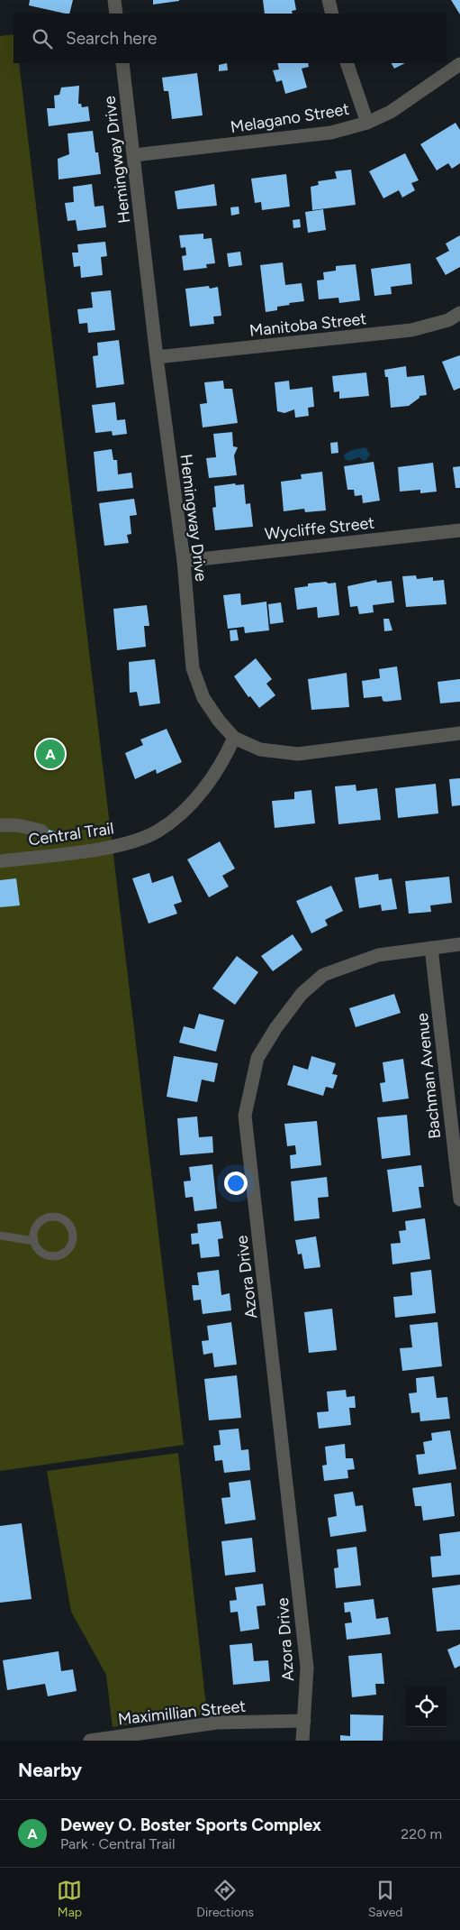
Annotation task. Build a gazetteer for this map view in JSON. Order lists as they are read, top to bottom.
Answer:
{
  "streets": {
    "street": [
      "Melagano Street",
      "Hemingway Drive",
      "Manitoba Street",
      "Wycliffe Street",
      "Central Trail",
      "Bachman Avenue",
      "Azora Drive",
      "Maximillian Street"
    ]
  },
  "crossings": [
    ["Melagano Street", "Hemingway Drive"],
    ["Hemingway Drive", "Manitoba Street"],
    ["Hemingway Drive", "Wycliffe Street"],
    ["Hemingway Drive", "Central Trail"],
    ["Bachman Avenue", "Azora Drive"],
    ["Azora Drive", "Maximillian Street"]
  ],
  "page": {
    "search": "Search here",
    "pins": "A",
    "heading": "Nearby",
    "list": [
      {
        "mark": "A",
        "name": "Dewey O. Boster Sports Complex",
        "note": "Park · Central Trail",
        "value": "220 m"
      }
    ],
    "nav": ["Map", "Directions", "Saved"]
  }
}
